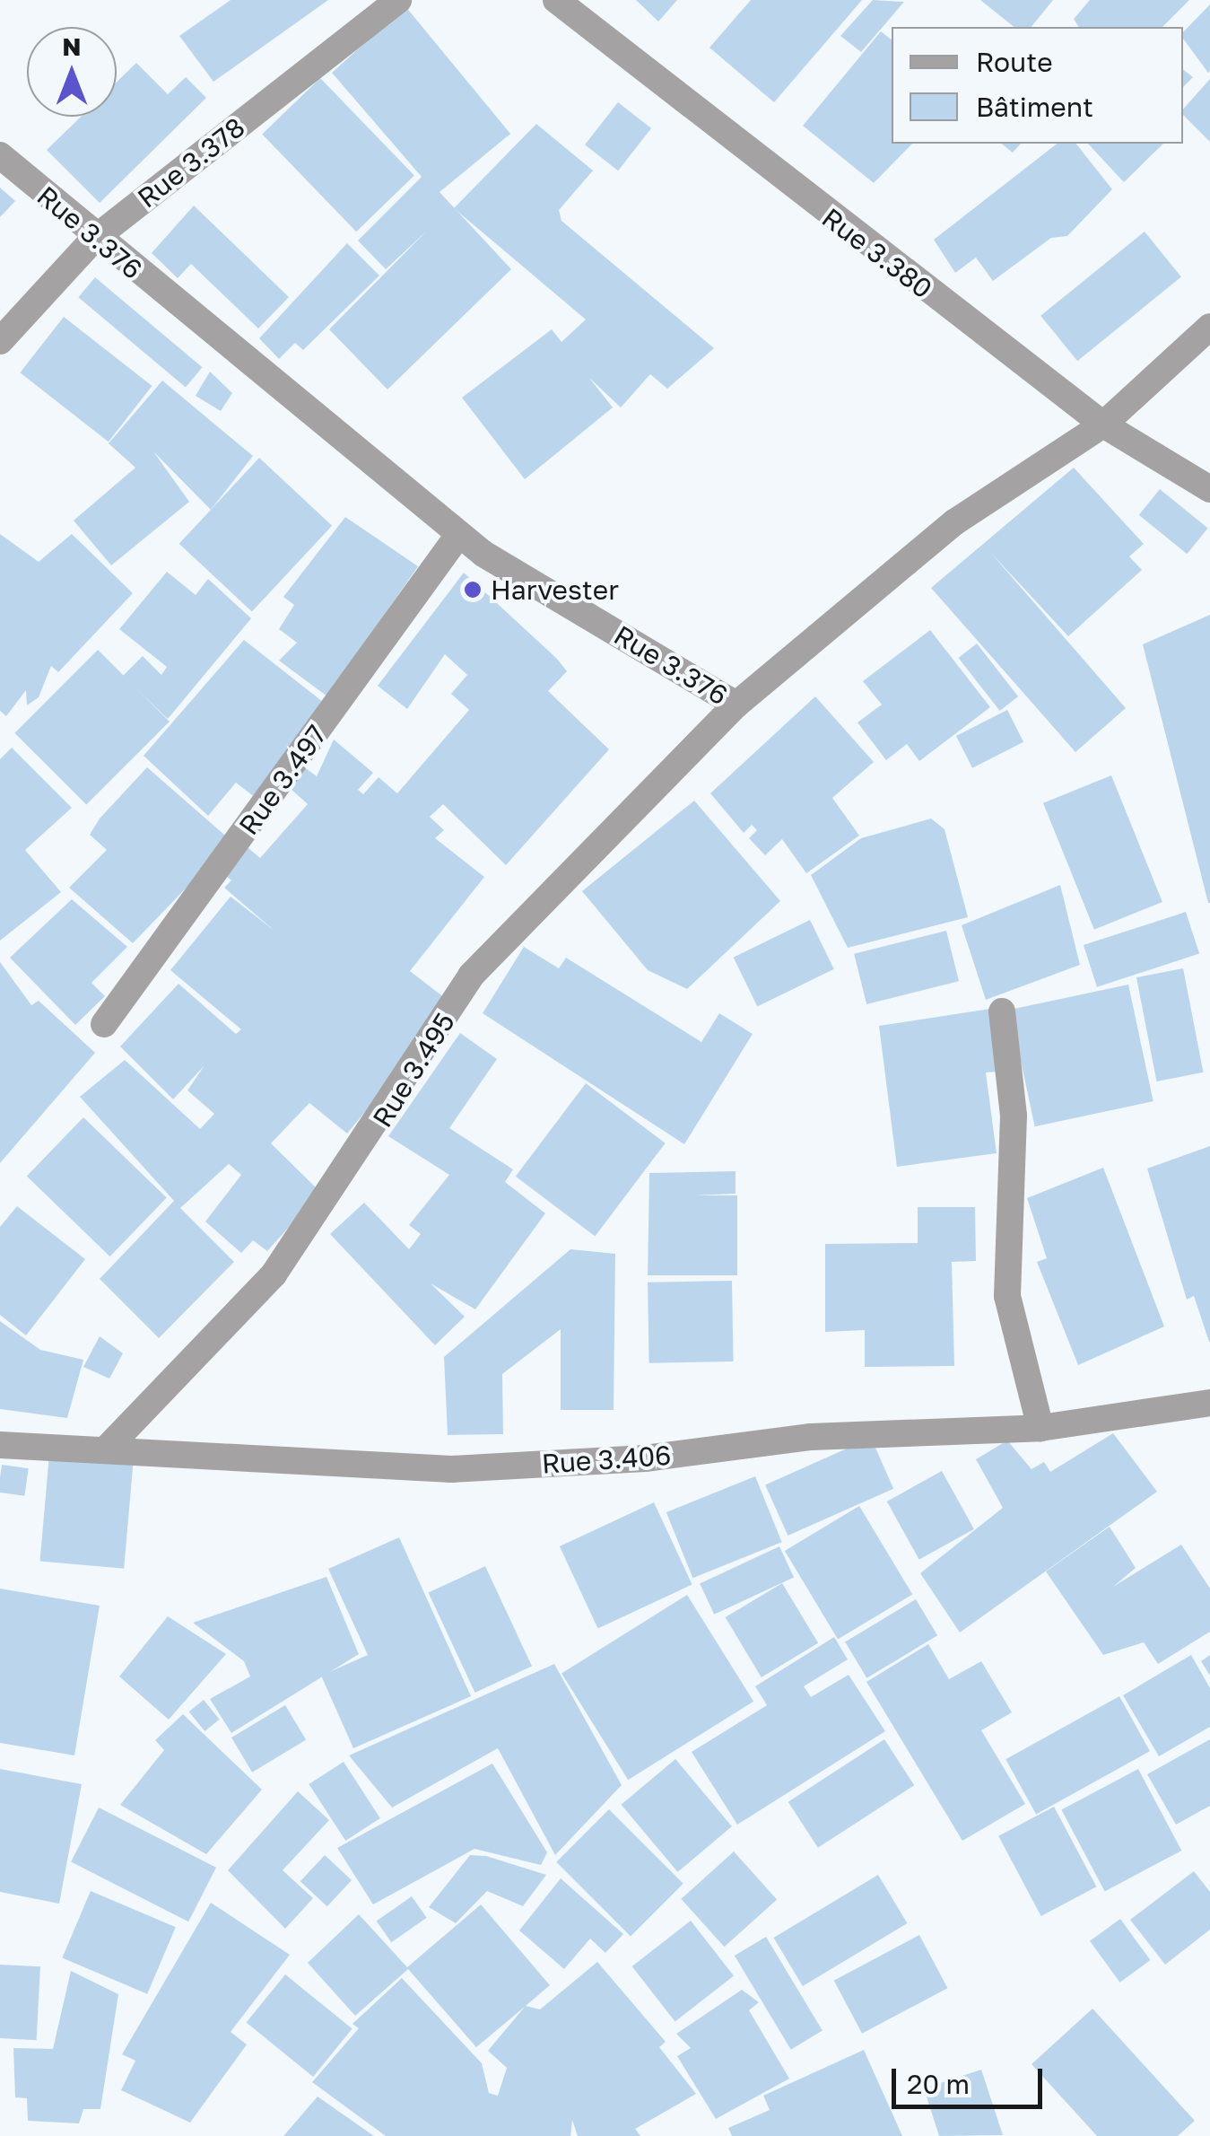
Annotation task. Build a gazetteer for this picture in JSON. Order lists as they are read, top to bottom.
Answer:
{
  "streets": {
    "street": [
      "Rue 3.378",
      "Rue 3.376",
      "Rue 3.380",
      "Rue 3.497",
      "Rue 3.495",
      "Rue 3.406"
    ]
  },
  "crossings": [
    ["Rue 3.378", "Rue 3.376"],
    ["Rue 3.376", "Rue 3.380"],
    ["Rue 3.376", "Rue 3.497"],
    ["Rue 3.376", "Rue 3.495"],
    ["Rue 3.495", "Rue 3.406"]
  ],
  "places": ["Harvester"],
  "legend": ["Route", "Bâtiment"],
  "scale_bar": "20 m",
  "north": "top"
}
